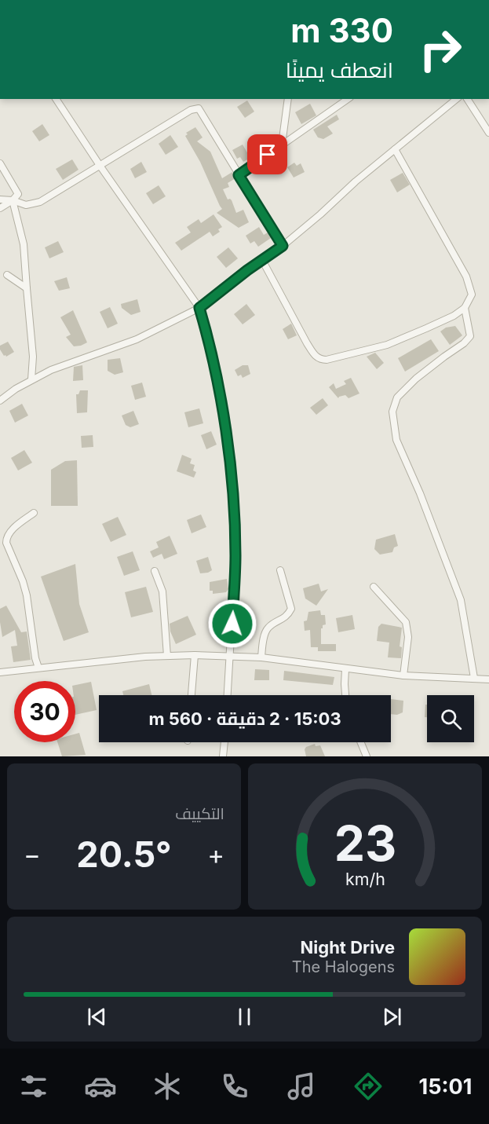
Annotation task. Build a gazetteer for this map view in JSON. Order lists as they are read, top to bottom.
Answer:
{
  "page": {
    "turn": ["330 m", "انعطف يمينًا"],
    "limit": "30",
    "trip": "15:03 · 2 دقيقة · 560 m",
    "tile": "التكييف",
    "heat": ["−", "20.5°", "+"],
    "song": ["Night Drive", "The Halogens"],
    "tabs": "15:01",
    "gauge": ["23", "km/h"]
  }
}
